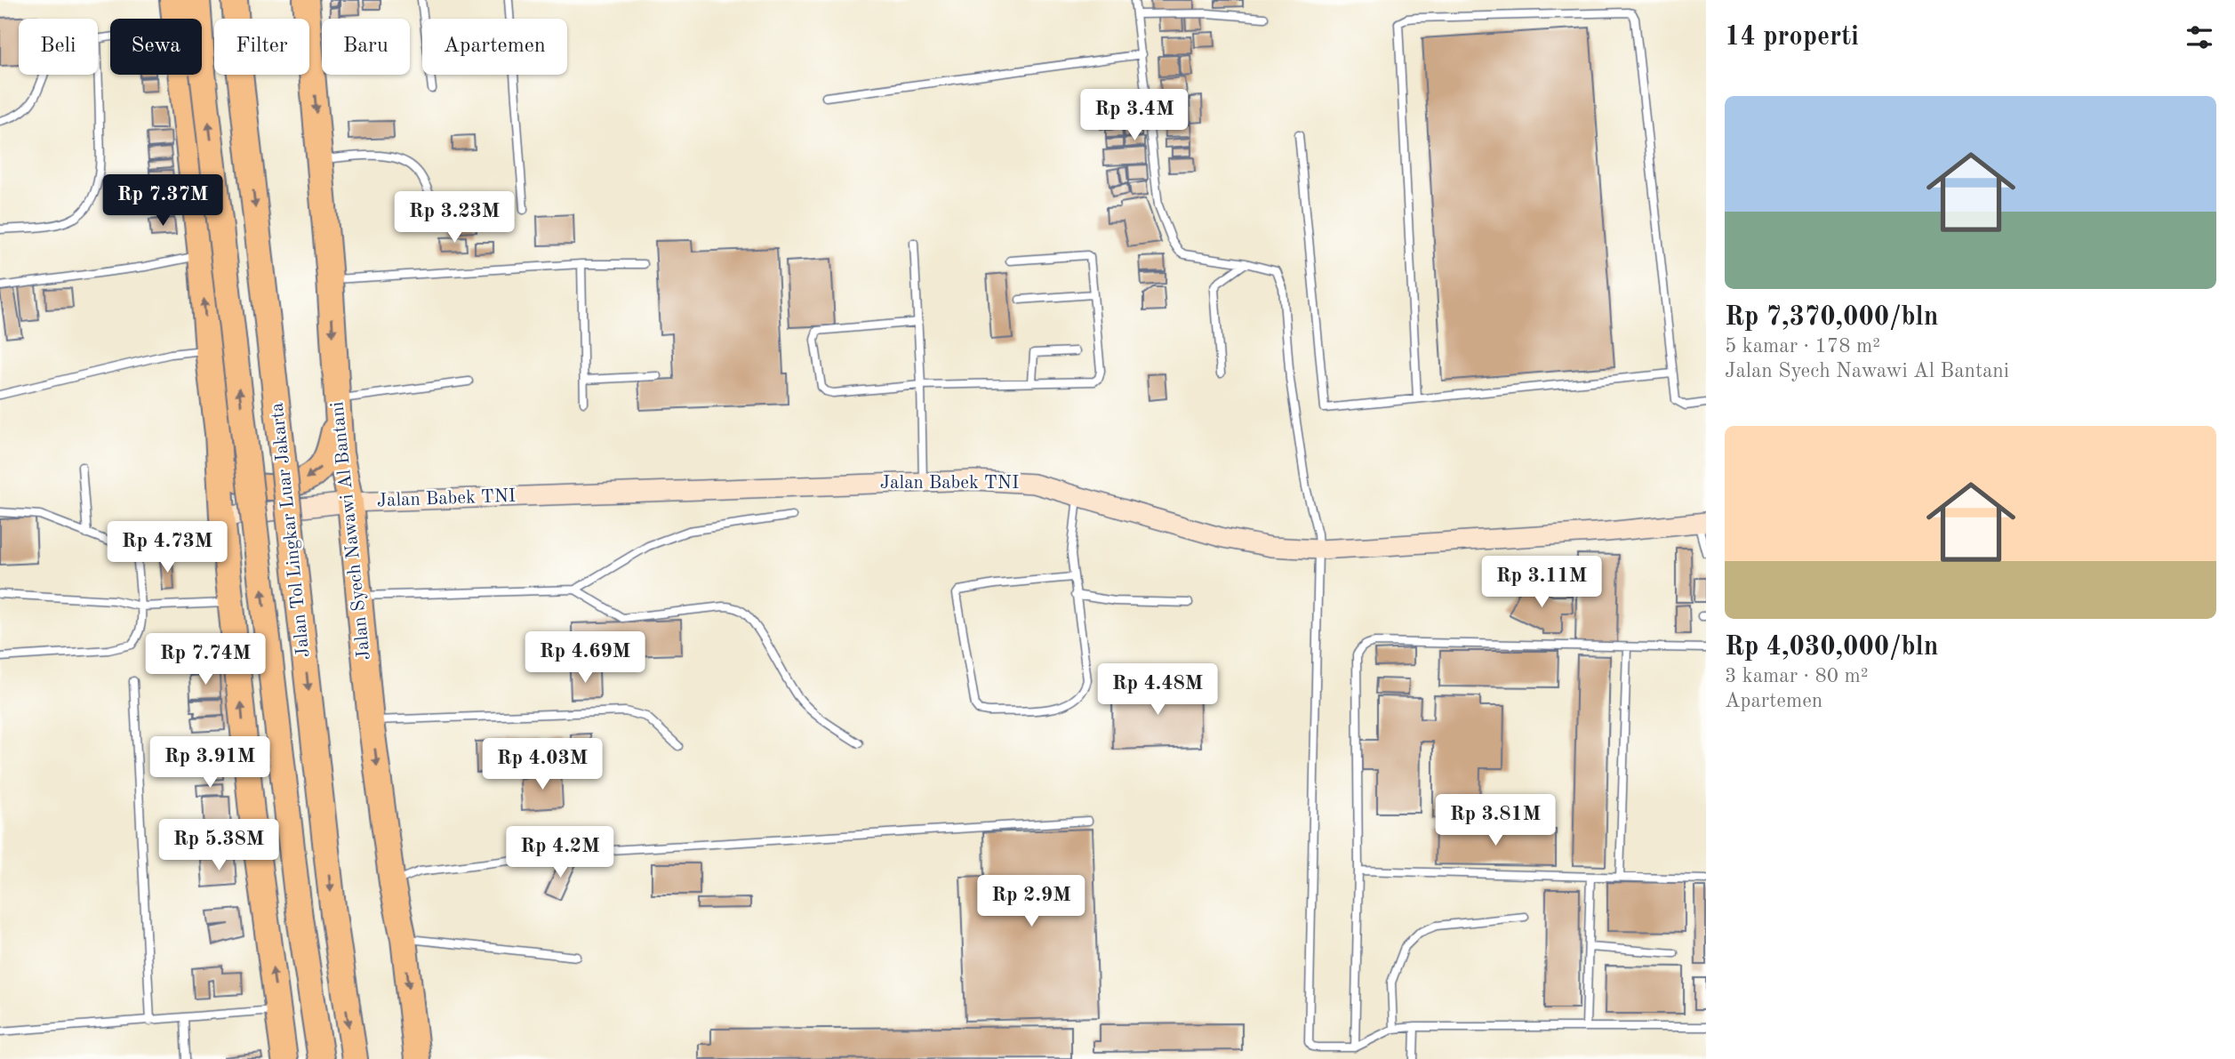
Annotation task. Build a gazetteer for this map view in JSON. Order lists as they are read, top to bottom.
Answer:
{
  "streets": {
    "highway": ["Jalan Tol Lingkar Luar Jakarta", "Jalan Syech Nawawi Al Bantani"],
    "street": ["Jalan Babek TNI"]
  },
  "crossings": [
    ["Jalan Babek TNI", "Jalan Syech Nawawi Al Bantani"]
  ],
  "page": {
    "heading": "14 properti",
    "chip": [
      "Beli",
      "Sewa",
      "Filter",
      "Baru",
      "Apartemen"
    ],
    "list": [
      {
        "name": "Rp 7,370,000/bln",
        "note": "5 kamar · 178 m² · Jalan Syech Nawawi Al Bantani"
      },
      {
        "name": "Rp 4,030,000/bln",
        "note": "3 kamar · 80 m² · Apartemen"
      }
    ],
    "price": [
      "Rp 3.4M",
      "Rp 7.37M",
      "Rp 3.23M",
      "Rp 4.73M",
      "Rp 3.11M",
      "Rp 4.69M",
      "Rp 7.74M",
      "Rp 4.48M",
      "Rp 3.91M",
      "Rp 4.03M",
      "Rp 3.81M",
      "Rp 5.38M",
      "Rp 4.2M",
      "Rp 2.9M"
    ]
  }
}
